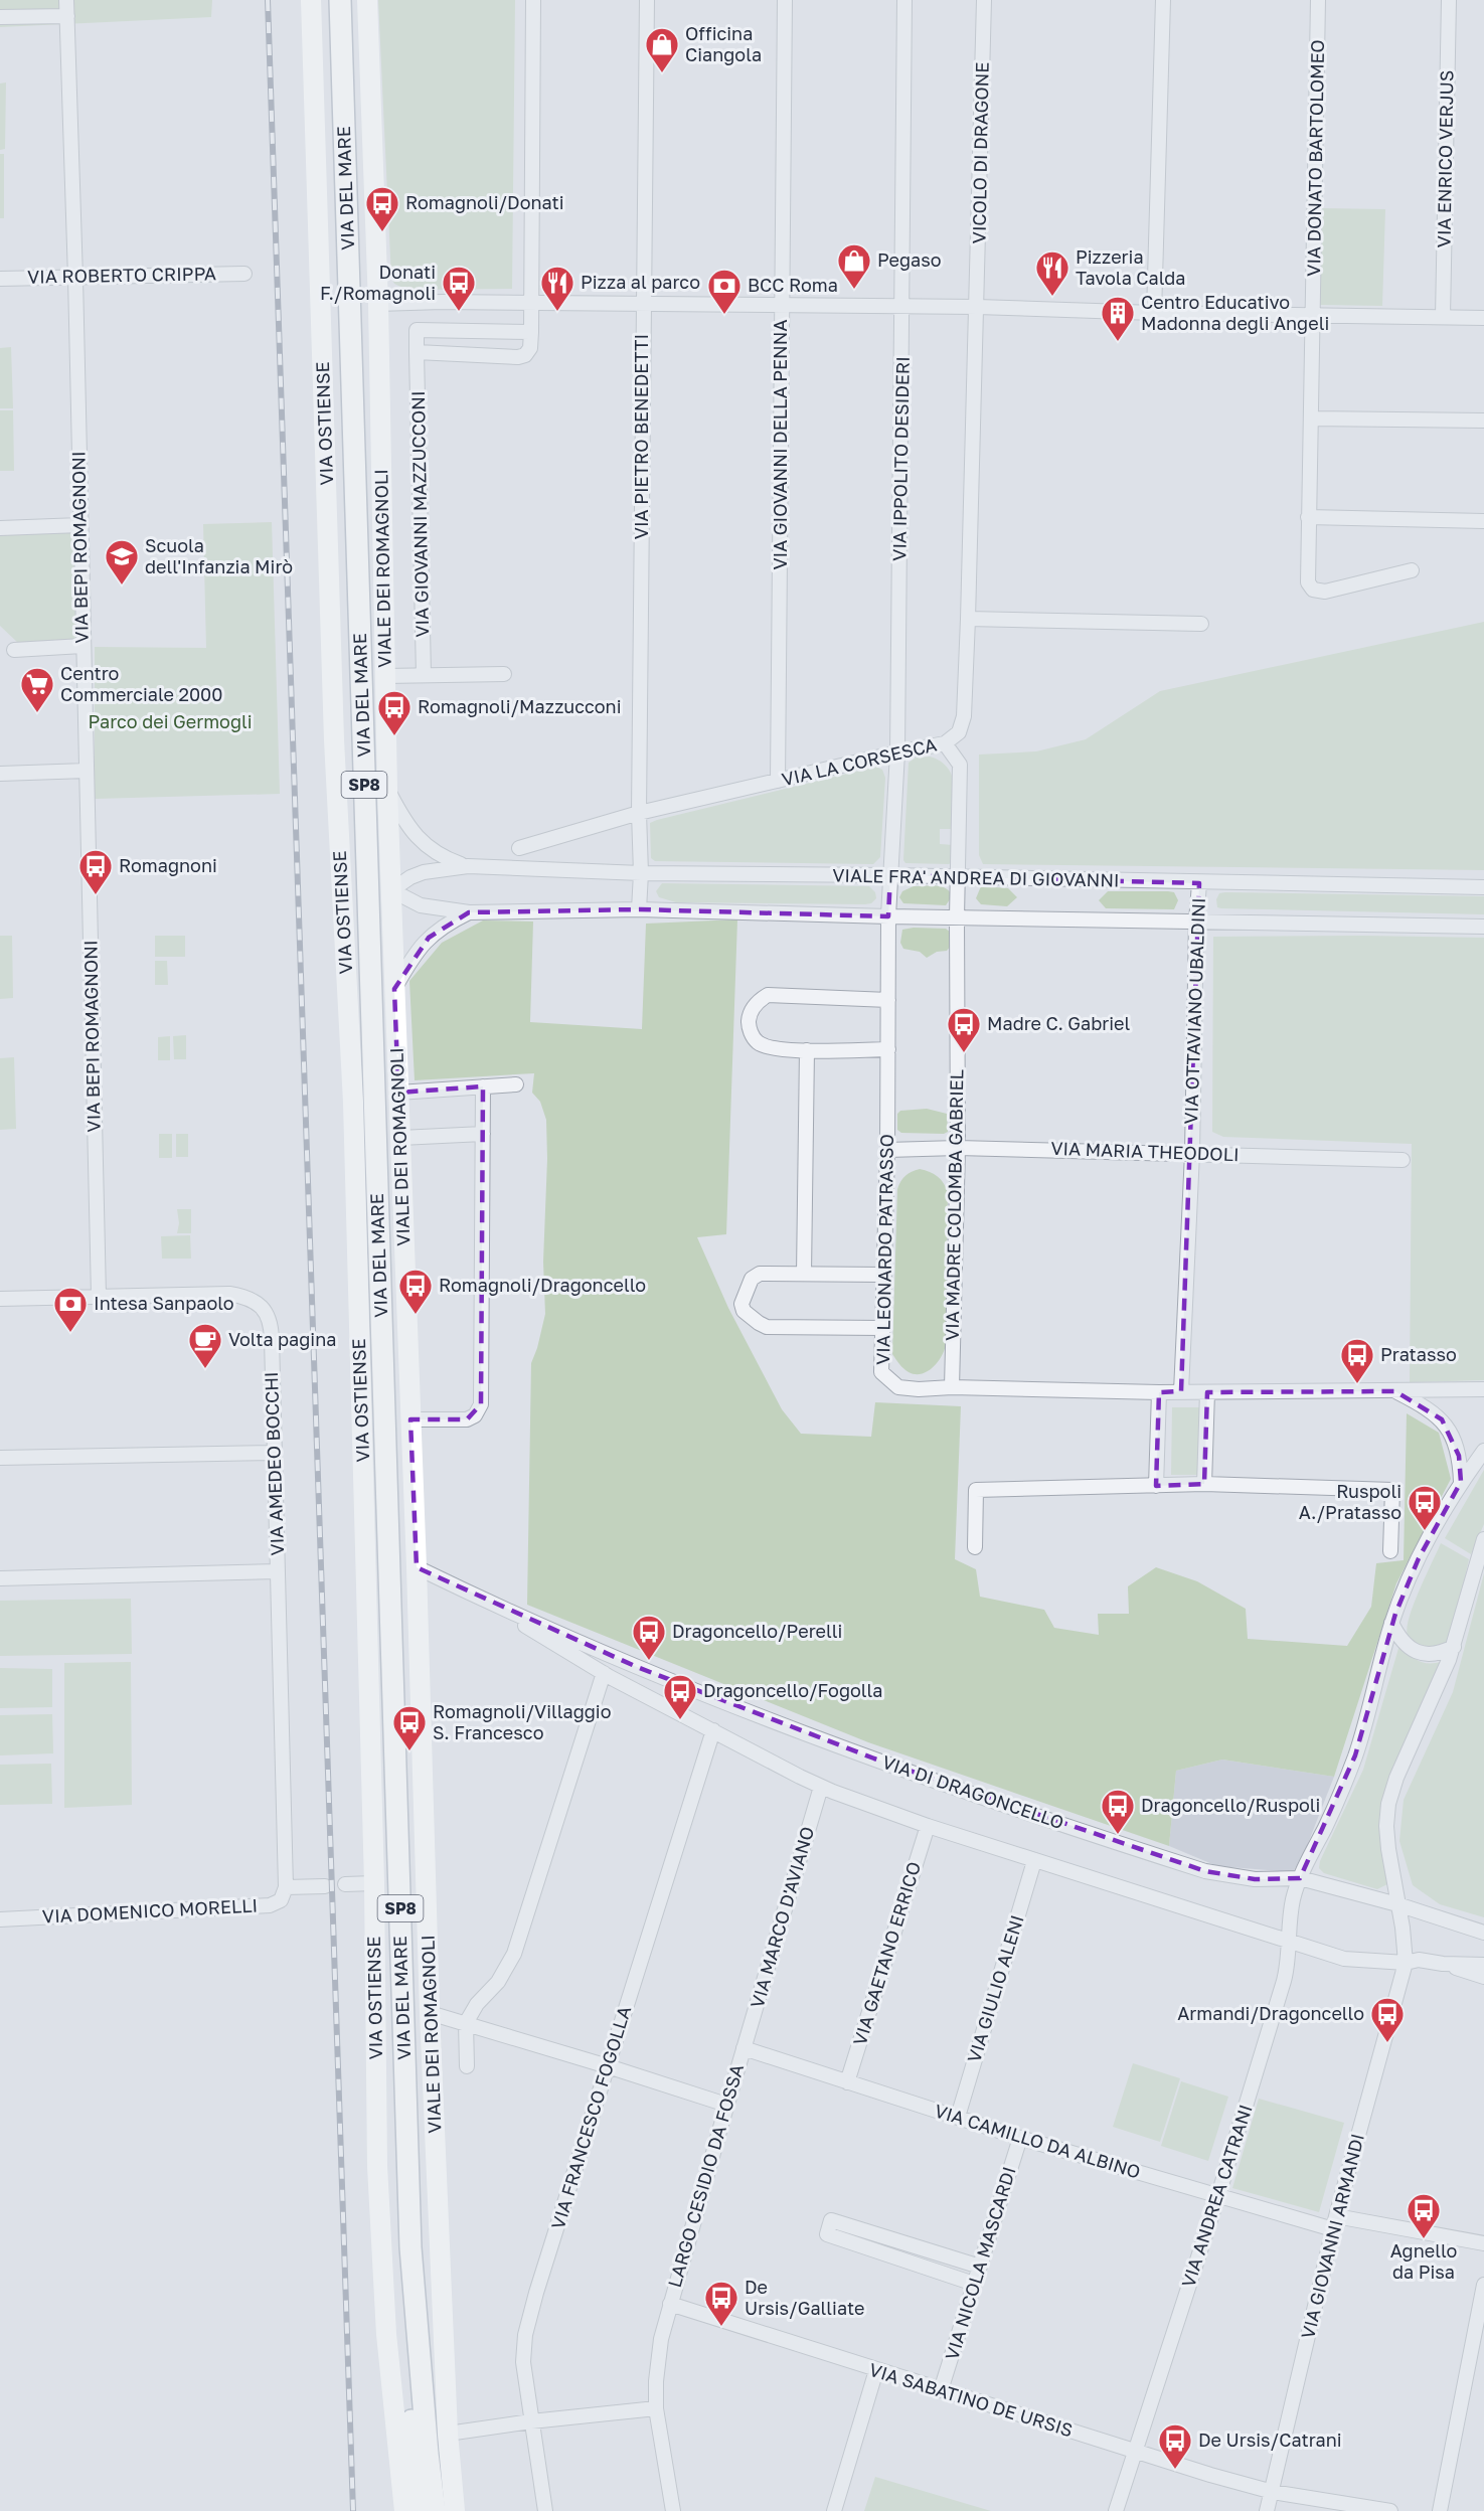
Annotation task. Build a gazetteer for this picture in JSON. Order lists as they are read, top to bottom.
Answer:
{
  "streets": {
    "main road": [
      "VIA DEL MARE",
      "VIA OSTIENSE",
      "VIALE DEI ROMAGNOLI",
      "SP8"
    ],
    "street": [
      "VICOLO DI DRAGONE",
      "VIA DONATO BARTOLOMEO",
      "VIA ENRICO VERJUS",
      "VIA ROBERTO CRIPPA",
      "VIA PIETRO BENEDETTI",
      "VIA GIOVANNI DELLA PENNA",
      "VIA IPPOLITO DESIDERI",
      "VIA GIOVANNI MAZZUCCONI",
      "VIA BEPI ROMAGNONI",
      "VIA LA CORSESCA",
      "VIALE FRA' ANDREA DI GIOVANNI",
      "VIA OTTAVIANO UBALDINI",
      "VIA MARIA THEODOLI",
      "VIA MADRE COLOMBA GABRIEL",
      "VIA LEONARDO PATRASSO",
      "VIA AMEDEO BOCCHI",
      "VIA DI DRAGONCELLO",
      "VIA DOMENICO MORELLI",
      "VIA MARCO D'AVIANO",
      "VIA GAETANO ERRICO",
      "VIA GIULIO ALENI",
      "VIA FRANCESCO FOGOLLA",
      "VIA CAMILLO DA ALBINO",
      "LARGO CESIDIO DA FOSSA",
      "VIA ANDREA CATRANI",
      "VIA GIOVANNI ARMANDI",
      "VIA NICOLA MASCARDI",
      "VIA SABATINO DE URSIS"
    ]
  },
  "crossings": [
    ["VICOLO DI DRAGONE", "VIA LA CORSESCA"],
    ["VIA ROBERTO CRIPPA", "VIA BEPI ROMAGNONI"],
    ["VIA PIETRO BENEDETTI", "VIA LA CORSESCA"],
    ["VIA PIETRO BENEDETTI", "VIALE FRA' ANDREA DI GIOVANNI"],
    ["VIA GIOVANNI DELLA PENNA", "VIA LA CORSESCA"],
    ["VIA IPPOLITO DESIDERI", "VIA LA CORSESCA"],
    ["VIA IPPOLITO DESIDERI", "VIALE FRA' ANDREA DI GIOVANNI"],
    ["VIA IPPOLITO DESIDERI", "VIA LEONARDO PATRASSO"],
    ["VIA BEPI ROMAGNONI", "VIA AMEDEO BOCCHI"],
    ["VIALE DEI ROMAGNOLI", "VIALE FRA' ANDREA DI GIOVANNI"],
    ["VIALE DEI ROMAGNOLI", "VIA DI DRAGONCELLO"],
    ["VIA LA CORSESCA", "VIA MADRE COLOMBA GABRIEL"],
    ["VIALE FRA' ANDREA DI GIOVANNI", "VIA OTTAVIANO UBALDINI"],
    ["VIALE FRA' ANDREA DI GIOVANNI", "VIA MADRE COLOMBA GABRIEL"],
    ["VIA OTTAVIANO UBALDINI", "VIA MARIA THEODOLI"],
    ["VIA OTTAVIANO UBALDINI", "VIA LEONARDO PATRASSO"],
    ["VIA MARIA THEODOLI", "VIA MADRE COLOMBA GABRIEL"],
    ["VIA MARIA THEODOLI", "VIA LEONARDO PATRASSO"],
    ["VIA MADRE COLOMBA GABRIEL", "VIA LEONARDO PATRASSO"],
    ["VIA LEONARDO PATRASSO", "VIA ANDREA CATRANI"],
    ["VIA AMEDEO BOCCHI", "VIA DOMENICO MORELLI"],
    ["VIA DI DRAGONCELLO", "VIA MARCO D'AVIANO"],
    ["VIA DI DRAGONCELLO", "VIA GAETANO ERRICO"],
    ["VIA DI DRAGONCELLO", "VIA GIULIO ALENI"],
    ["VIA DI DRAGONCELLO", "VIA FRANCESCO FOGOLLA"],
    ["VIA DI DRAGONCELLO", "VIA ANDREA CATRANI"],
    ["VIA DI DRAGONCELLO", "VIA GIOVANNI ARMANDI"],
    ["VIA MARCO D'AVIANO", "VIA CAMILLO DA ALBINO"],
    ["VIA MARCO D'AVIANO", "LARGO CESIDIO DA FOSSA"],
    ["VIA GAETANO ERRICO", "VIA CAMILLO DA ALBINO"],
    ["VIA GIULIO ALENI", "VIA CAMILLO DA ALBINO"],
    ["VIA CAMILLO DA ALBINO", "LARGO CESIDIO DA FOSSA"],
    ["VIA CAMILLO DA ALBINO", "VIA ANDREA CATRANI"],
    ["VIA CAMILLO DA ALBINO", "VIA GIOVANNI ARMANDI"],
    ["VIA CAMILLO DA ALBINO", "VIA NICOLA MASCARDI"],
    ["LARGO CESIDIO DA FOSSA", "VIA SABATINO DE URSIS"],
    ["VIA ANDREA CATRANI", "VIA SABATINO DE URSIS"],
    ["VIA GIOVANNI ARMANDI", "VIA SABATINO DE URSIS"],
    ["VIA NICOLA MASCARDI", "VIA SABATINO DE URSIS"]
  ],
  "parks": ["Parco dei Germogli"],
  "places": {
    "shop": ["Officina Ciangola", "Pegaso"],
    "bus stop": [
      "Romagnoli/Donati",
      "Donati F./Romagnoli",
      "Romagnoli/Mazzucconi",
      "Romagnoni",
      "Madre C. Gabriel",
      "Romagnoli/Dragoncello",
      "Pratasso",
      "Ruspoli A./Pratasso",
      "Dragoncello/Perelli",
      "Dragoncello/Fogolla",
      "Romagnoli/Villaggio S. Francesco",
      "Dragoncello/Ruspoli",
      "Armandi/Dragoncello",
      "Agnello da Pisa",
      "De Ursis/Galliate",
      "De Ursis/Catrani"
    ],
    "restaurant": ["Pizzeria Tavola Calda", "Pizza al parco"],
    "bank": ["BCC Roma", "Intesa Sanpaolo"],
    "building": ["Centro Educativo Madonna degli Angeli"],
    "school or university": ["Scuola dell'Infanzia Mirò"],
    "supermarket": ["Centro Commerciale 2000"],
    "cafe": ["Volta pagina"]
  }
}
